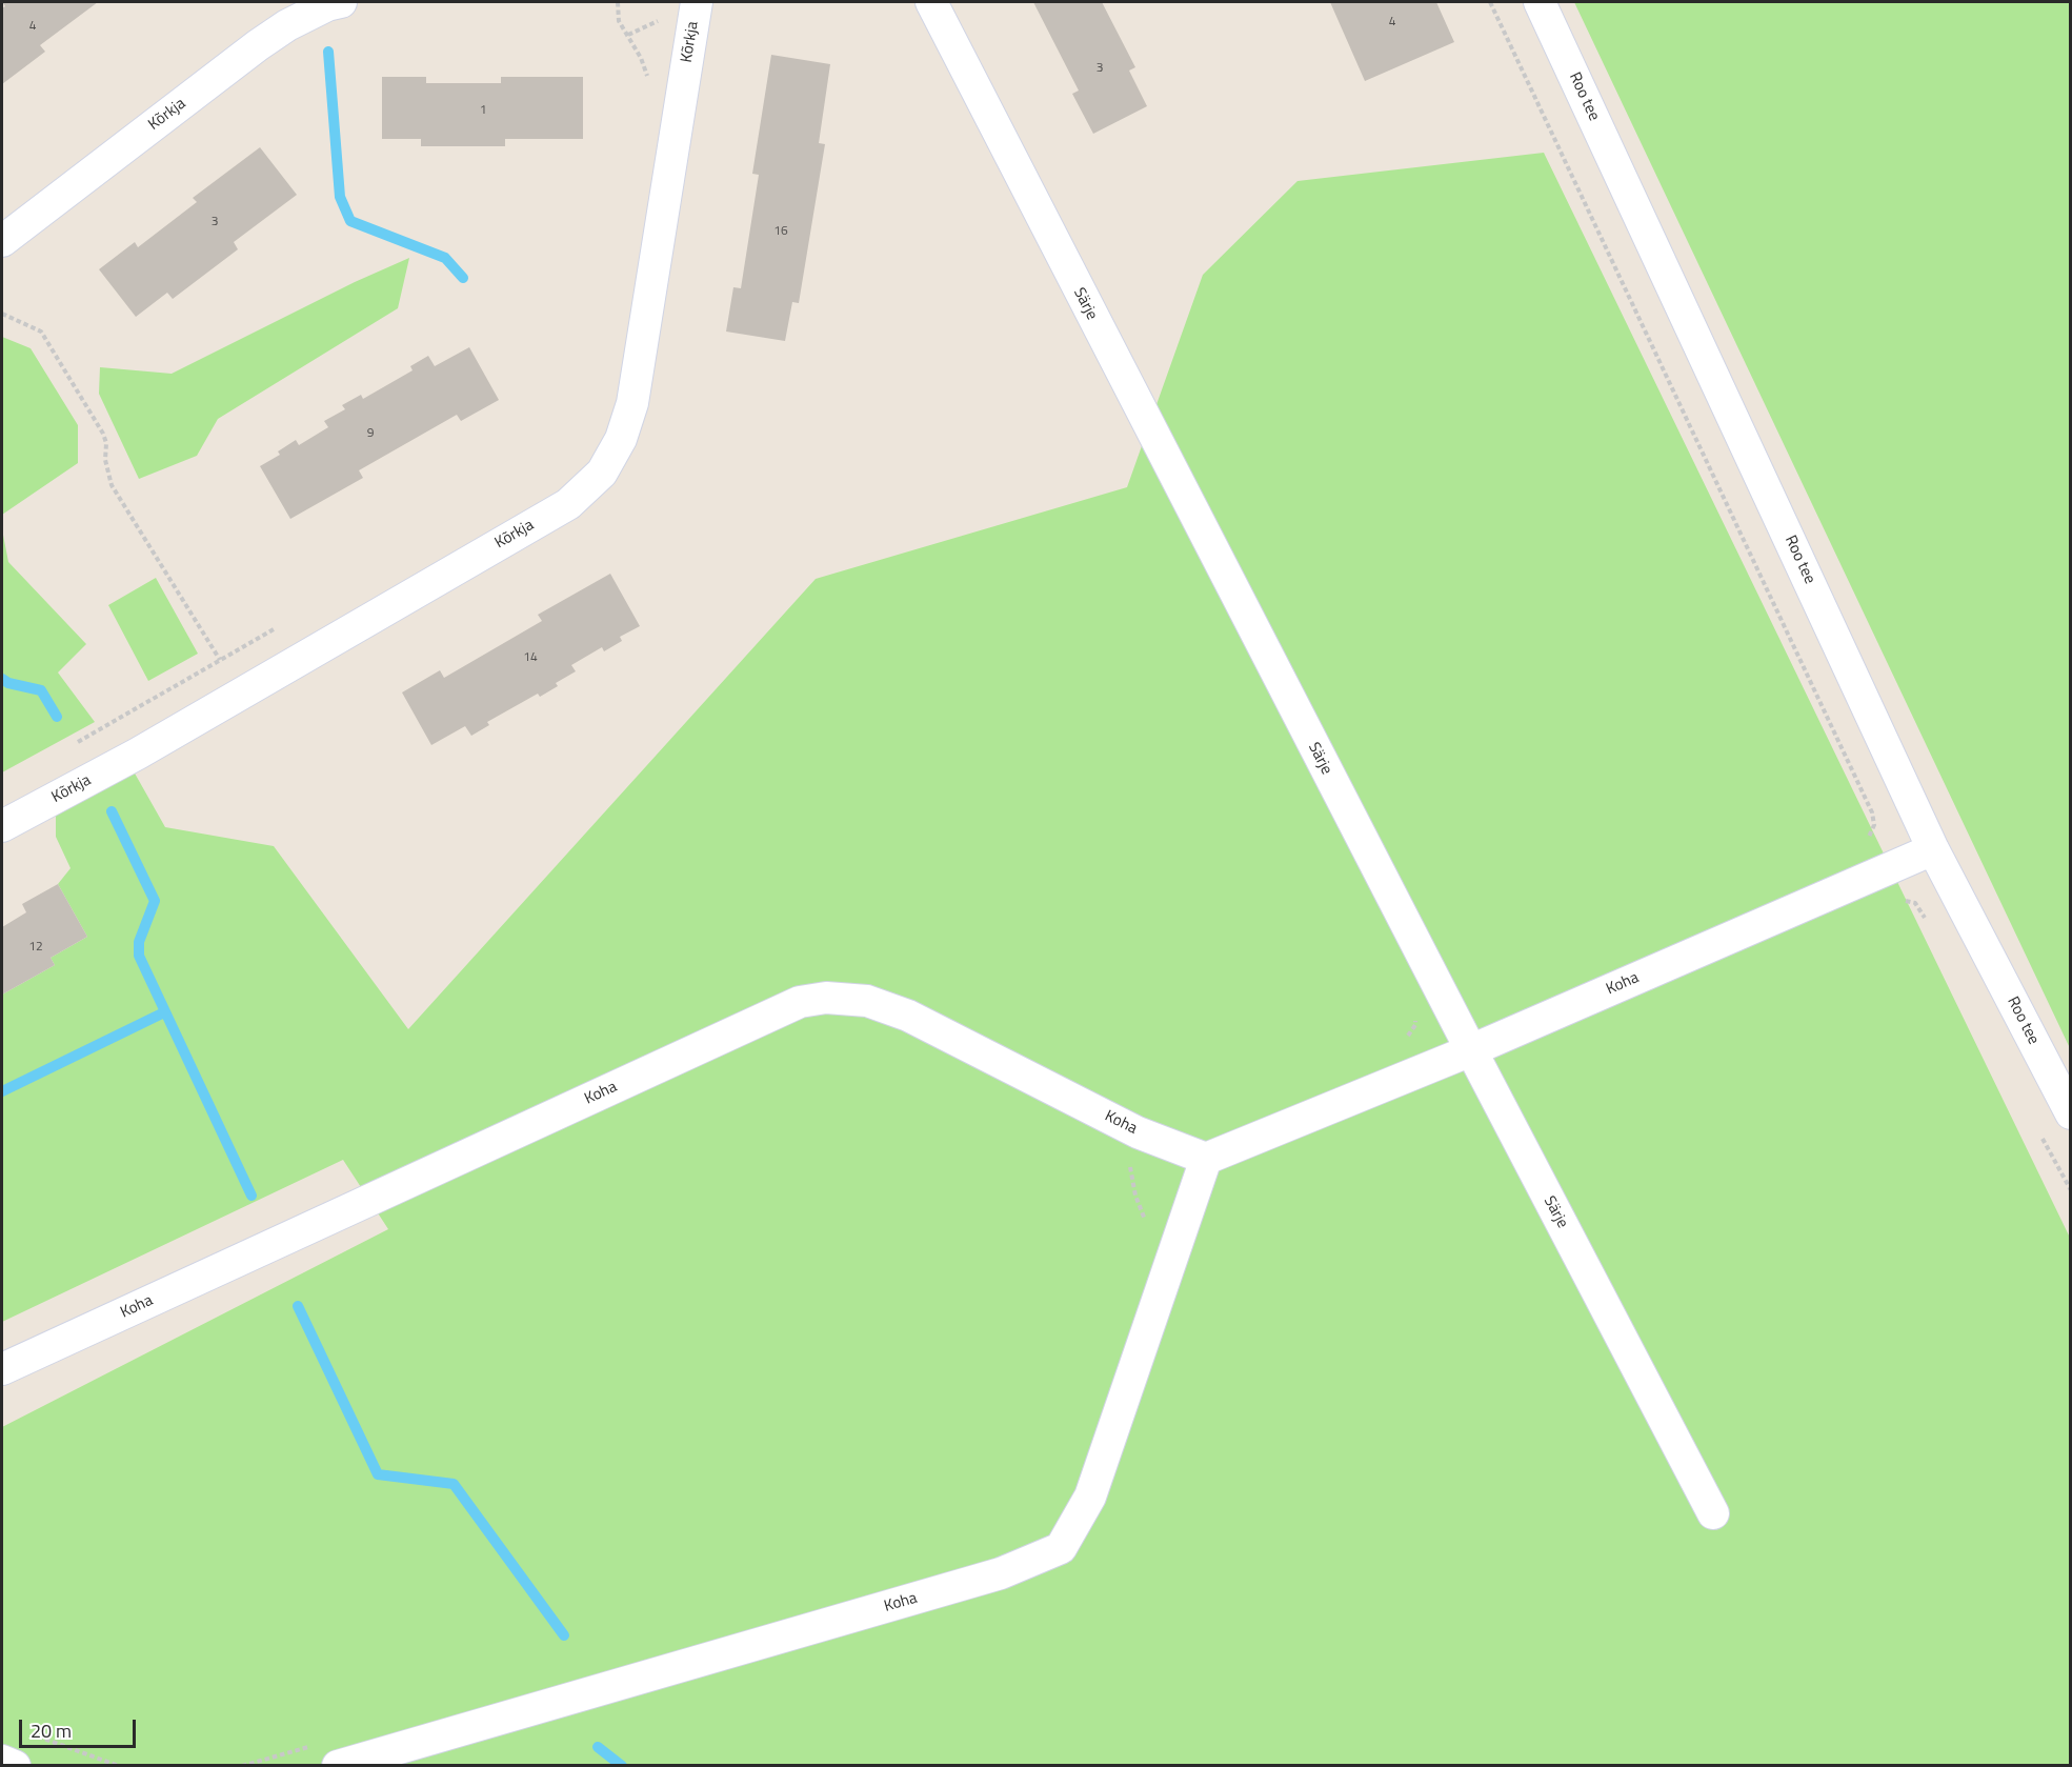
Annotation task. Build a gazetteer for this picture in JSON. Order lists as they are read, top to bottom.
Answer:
{
  "streets": {
    "street": [
      "Kõrkja",
      "Roo tee",
      "Särje",
      "Koha"
    ]
  },
  "crossings": [
    ["Roo tee", "Koha"],
    ["Särje", "Koha"]
  ],
  "house_numbers": [
    "4",
    "4",
    "3",
    "1",
    "3",
    "16",
    "9",
    "14",
    "12"
  ],
  "scale_bar": "20 m"
}
